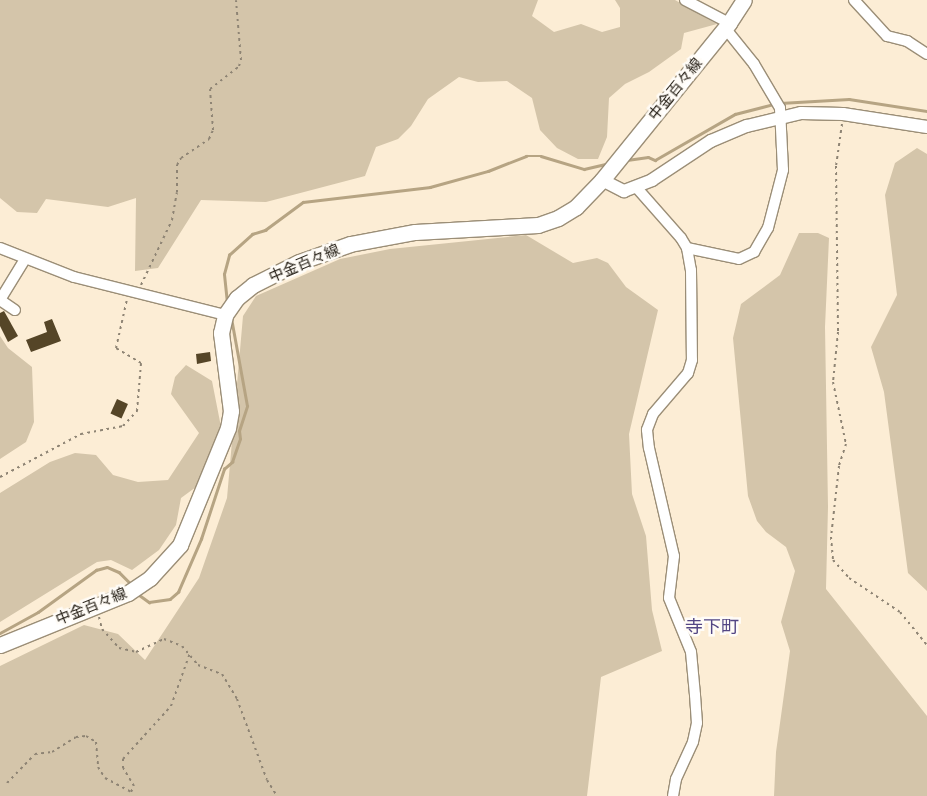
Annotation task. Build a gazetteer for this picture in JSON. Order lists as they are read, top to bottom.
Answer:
{
  "streets": {
    "main road": ["中金百々線"]
  },
  "districts": ["寺下町"]
}
